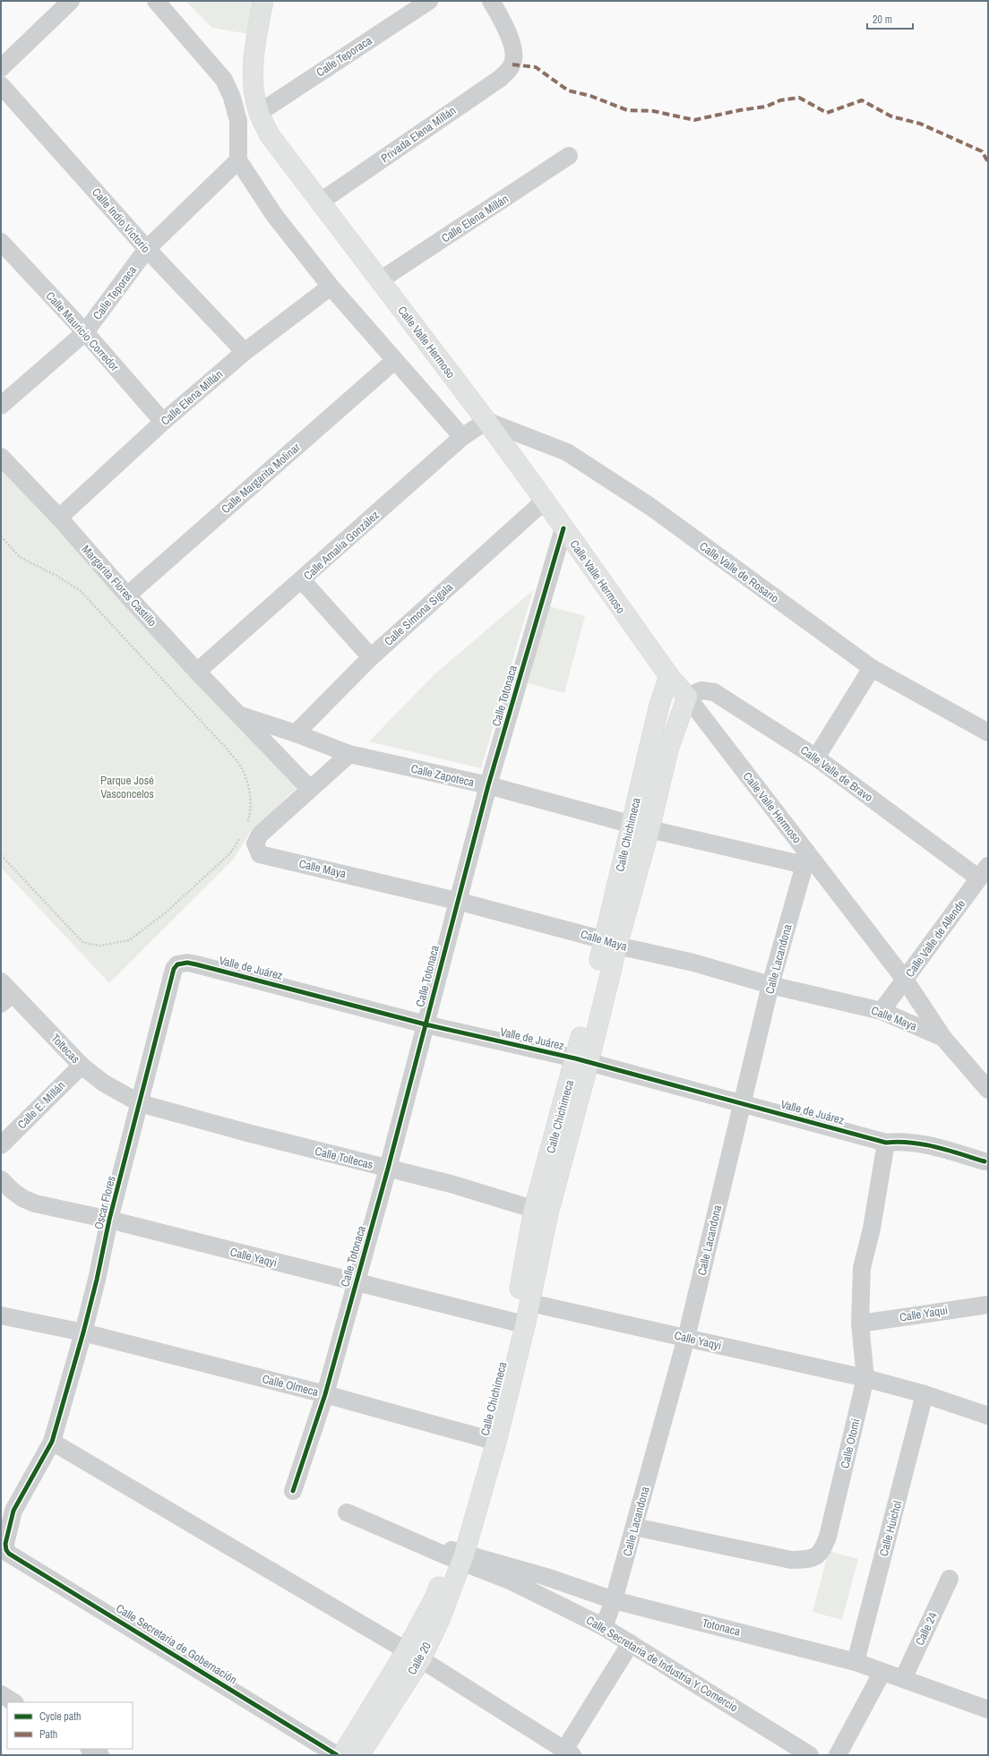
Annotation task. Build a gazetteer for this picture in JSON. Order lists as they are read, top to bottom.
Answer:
{
  "streets": {
    "main road": ["Calle Valle Hermoso", "Calle Chichimeca", "Calle 20"],
    "street": [
      "Calle Teporaca",
      "Privada Elena Millán",
      "Calle Elena Millán",
      "Calle Indio Victorio",
      "Calle Mauricio Corredor",
      "Calle Margarita Molinar",
      "Calle Amalia González",
      "Calle Valle de Rosario",
      "Margarita Flores Castillo",
      "Calle Simona Sigala",
      "Calle Totonaca",
      "Calle Valle de Bravo",
      "Calle Zapoteca",
      "Calle Maya",
      "Calle Valle de Allende",
      "Calle Lacandona",
      "Valle de Juárez",
      "Toltecas",
      "Calle E. Millán",
      "Calle Toltecas",
      "Oscar Flores",
      "Calle Yaqyi",
      "Calle Yaqui",
      "Calle Olmeca",
      "Calle Otomí",
      "Calle Huichol",
      "Totonaca",
      "Calle 24",
      "Calle Secretaria de Gobernación",
      "Calle Secretaria de Industria Y Comercio"
    ]
  },
  "crossings": [
    ["Calle Teporaca", "Calle Indio Victorio"],
    ["Calle Teporaca", "Calle Mauricio Corredor"],
    ["Calle Teporaca", "Calle Valle Hermoso"],
    ["Privada Elena Millán", "Calle Valle Hermoso"],
    ["Calle Elena Millán", "Calle Indio Victorio"],
    ["Calle Elena Millán", "Calle Mauricio Corredor"],
    ["Calle Elena Millán", "Calle Valle Hermoso"],
    ["Calle Elena Millán", "Margarita Flores Castillo"],
    ["Calle Valle Hermoso", "Calle Amalia González"],
    ["Calle Valle Hermoso", "Calle Valle de Rosario"],
    ["Calle Valle Hermoso", "Calle Simona Sigala"],
    ["Calle Valle Hermoso", "Calle Totonaca"],
    ["Calle Valle Hermoso", "Calle Valle de Bravo"],
    ["Calle Valle Hermoso", "Calle Zapoteca"],
    ["Calle Valle Hermoso", "Calle Chichimeca"],
    ["Calle Valle Hermoso", "Calle Maya"],
    ["Calle Valle Hermoso", "Calle Valle de Allende"],
    ["Calle Valle Hermoso", "Calle Lacandona"],
    ["Calle Margarita Molinar", "Margarita Flores Castillo"],
    ["Calle Amalia González", "Calle Valle de Rosario"],
    ["Calle Amalia González", "Margarita Flores Castillo"],
    ["Margarita Flores Castillo", "Calle Zapoteca"],
    ["Margarita Flores Castillo", "Calle Maya"],
    ["Calle Simona Sigala", "Calle Zapoteca"],
    ["Calle Totonaca", "Calle Zapoteca"],
    ["Calle Totonaca", "Calle Maya"],
    ["Calle Totonaca", "Valle de Juárez"],
    ["Calle Totonaca", "Calle Toltecas"],
    ["Calle Totonaca", "Calle Yaqyi"],
    ["Calle Totonaca", "Calle Olmeca"],
    ["Calle Valle de Bravo", "Calle Chichimeca"],
    ["Calle Valle de Bravo", "Calle Valle de Allende"],
    ["Calle Zapoteca", "Calle Chichimeca"],
    ["Calle Zapoteca", "Calle Lacandona"],
    ["Calle Chichimeca", "Calle Maya"],
    ["Calle Chichimeca", "Valle de Juárez"],
    ["Calle Chichimeca", "Calle Toltecas"],
    ["Calle Chichimeca", "Calle Yaqyi"],
    ["Calle Chichimeca", "Calle Olmeca"],
    ["Calle Chichimeca", "Totonaca"],
    ["Calle Chichimeca", "Calle 20"],
    ["Calle Chichimeca", "Calle Secretaria de Industria Y Comercio"],
    ["Calle Maya", "Calle Valle de Allende"],
    ["Calle Maya", "Calle Lacandona"],
    ["Calle Lacandona", "Valle de Juárez"],
    ["Calle Lacandona", "Calle Yaqyi"],
    ["Calle Lacandona", "Calle Otomí"],
    ["Calle Lacandona", "Totonaca"],
    ["Calle Lacandona", "Calle Secretaria de Industria Y Comercio"],
    ["Valle de Juárez", "Oscar Flores"],
    ["Valle de Juárez", "Calle Otomí"],
    ["Toltecas", "Calle E. Millán"],
    ["Toltecas", "Calle Toltecas"],
    ["Toltecas", "Oscar Flores"],
    ["Calle Toltecas", "Oscar Flores"],
    ["Oscar Flores", "Calle Yaqyi"],
    ["Oscar Flores", "Calle Olmeca"],
    ["Oscar Flores", "Calle Secretaria de Gobernación"],
    ["Calle Yaqyi", "Calle Otomí"],
    ["Calle Yaqui", "Calle Otomí"],
    ["Calle Huichol", "Totonaca"],
    ["Totonaca", "Calle 24"],
    ["Totonaca", "Calle 20"],
    ["Totonaca", "Calle Secretaria de Industria Y Comercio"],
    ["Calle 20", "Calle Secretaria de Industria Y Comercio"]
  ],
  "parks": ["Parque José Vasconcelos"],
  "legend": ["Cycle path", "Path"],
  "scale_bar": "20 m"
}
